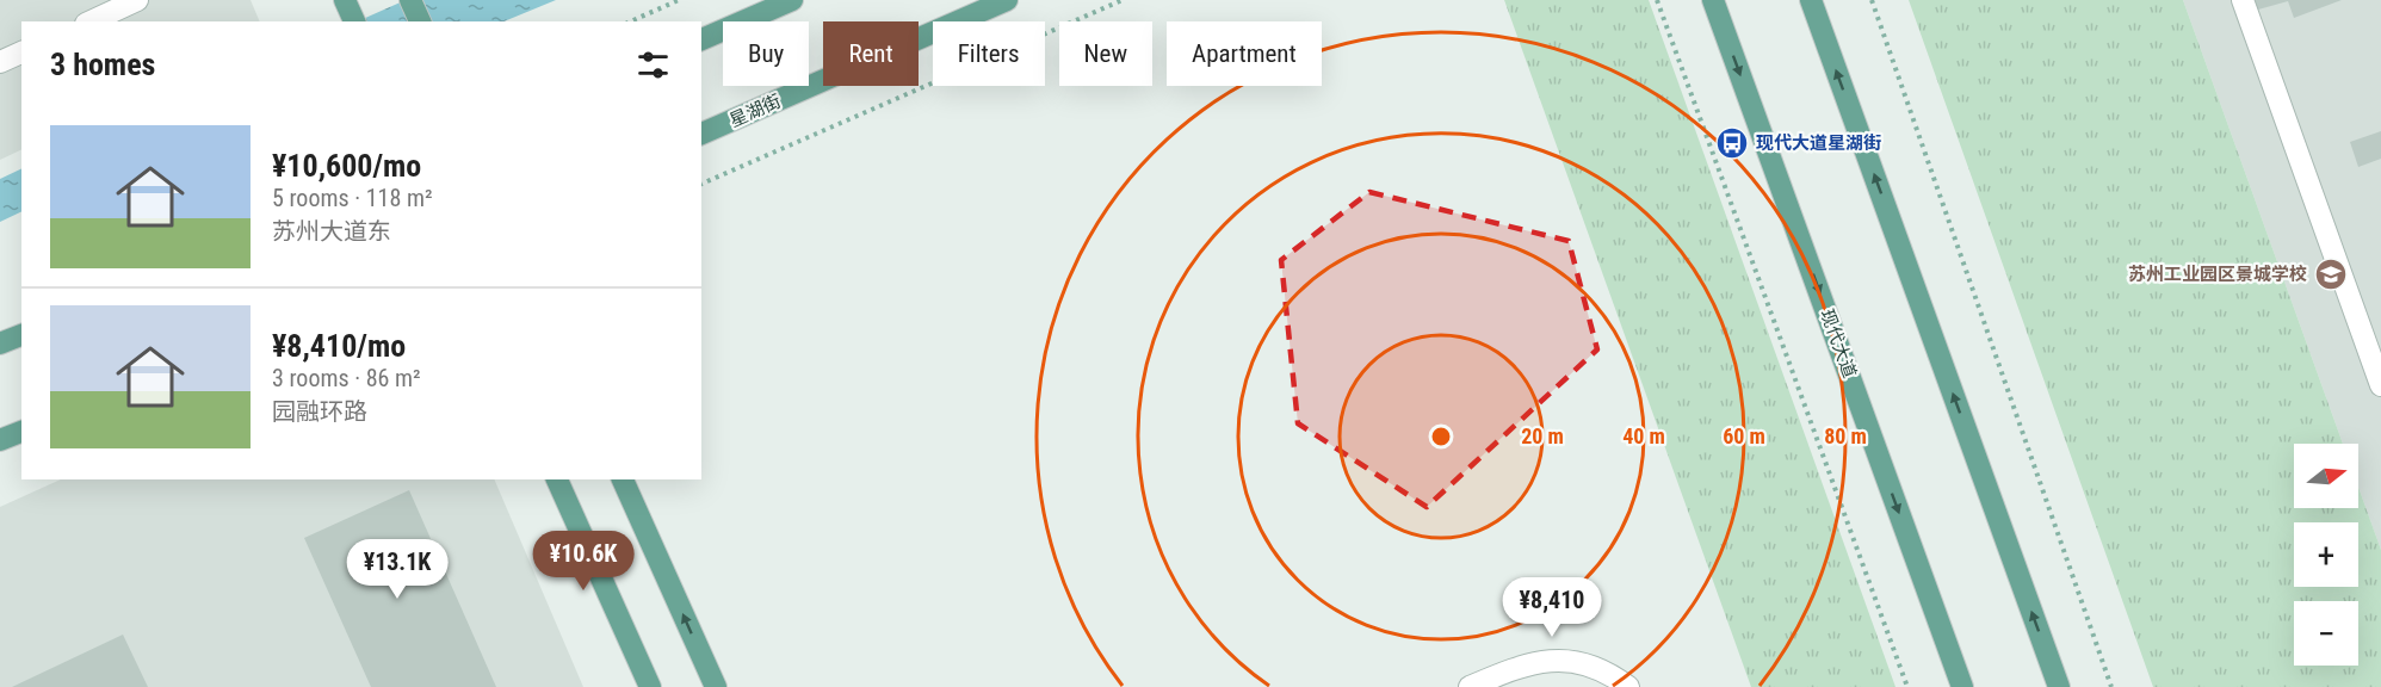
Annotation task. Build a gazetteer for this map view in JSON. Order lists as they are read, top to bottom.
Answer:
{
  "streets": {
    "main road": ["星湖街", "现代大道"]
  },
  "places": {
    "bus stop": ["现代大道星湖街"],
    "school or university": ["苏州工业园区景城学校"]
  },
  "north": "right",
  "page": {
    "chip": [
      "Buy",
      "Rent",
      "Filters",
      "New",
      "Apartment"
    ],
    "heading": "3 homes",
    "list": [
      {
        "name": "¥10,600/mo",
        "note": "5 rooms · 118 m² · 苏州大道东"
      },
      {
        "name": "¥8,410/mo",
        "note": "3 rooms · 86 m² · 园融环路"
      }
    ],
    "map_buttons": ["+", "−"],
    "price": ["¥10.6K", "¥13.1K", "¥8,410"]
  },
  "rings": [
    "20 m",
    "40 m",
    "60 m",
    "80 m"
  ]
}
